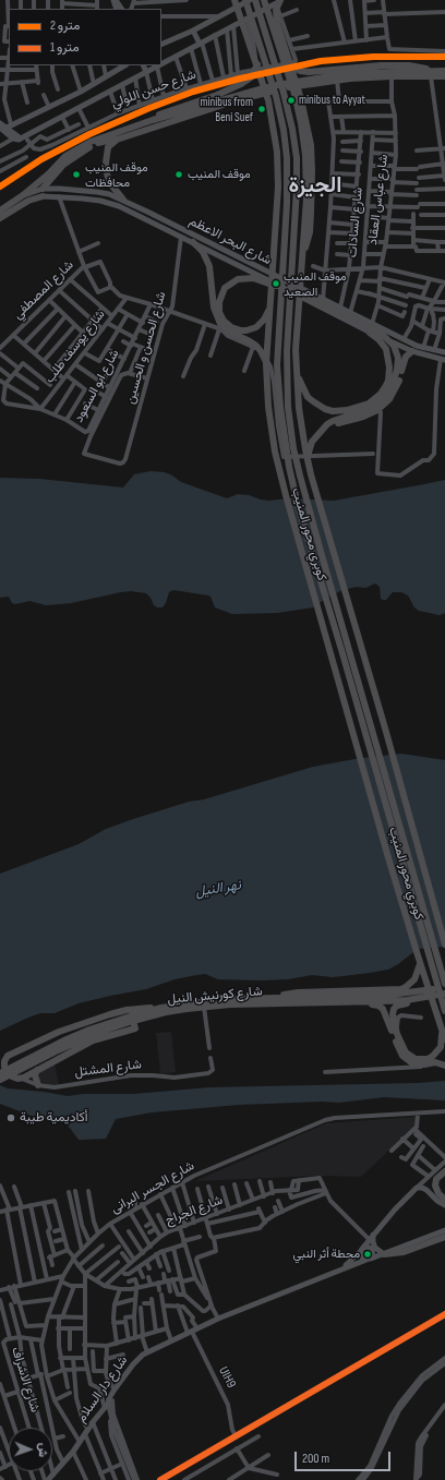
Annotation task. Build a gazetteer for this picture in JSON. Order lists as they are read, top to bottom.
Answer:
{
  "streets": {
    "highway": ["كوبري محور المنيب", "شارع كورنيش النيل"],
    "main road": ["شارع البحر الاعظم", "شارع دار السلام"],
    "street": [
      "شارع حسن اللولي",
      "شارع عباس العقاد",
      "شارع السادات",
      "شارع المصطفي",
      "شارع يوسف طلب",
      "شارع الحسن و الحسين",
      "شارع ابو السعود",
      "شارع المشتل",
      "شارع الجسر البرانى",
      "شارع الجراج",
      "UIH9",
      "شارع الاشراف"
    ]
  },
  "crossings": [
    ["شارع حسن اللولي", "كوبري محور المنيب"],
    ["شارع عباس العقاد", "شارع البحر الاعظم"],
    ["شارع السادات", "شارع البحر الاعظم"],
    ["شارع البحر الاعظم", "شارع الحسن و الحسين"],
    ["شارع يوسف طلب", "شارع ابو السعود"],
    ["شارع الجسر البرانى", "شارع الاشراف"],
    ["شارع الجسر البرانى", "شارع دار السلام"],
    ["UIH9", "شارع دار السلام"]
  ],
  "districts": ["الجيزة"],
  "water": ["نهر النيل"],
  "places": [
    "minibus to Ayyat",
    "minibus from Beni Suef",
    "موقف المنيب محافظات",
    "موقف المنيب",
    "موقف المنيب الصعيد",
    "أكاديمية طيبة",
    "محطة أثر النبي"
  ],
  "lines": ["metro line 2", "metro line 1"],
  "legend": ["مترو 2", "مترو 1"],
  "scale_bar": "200 m",
  "north": "right"
}
